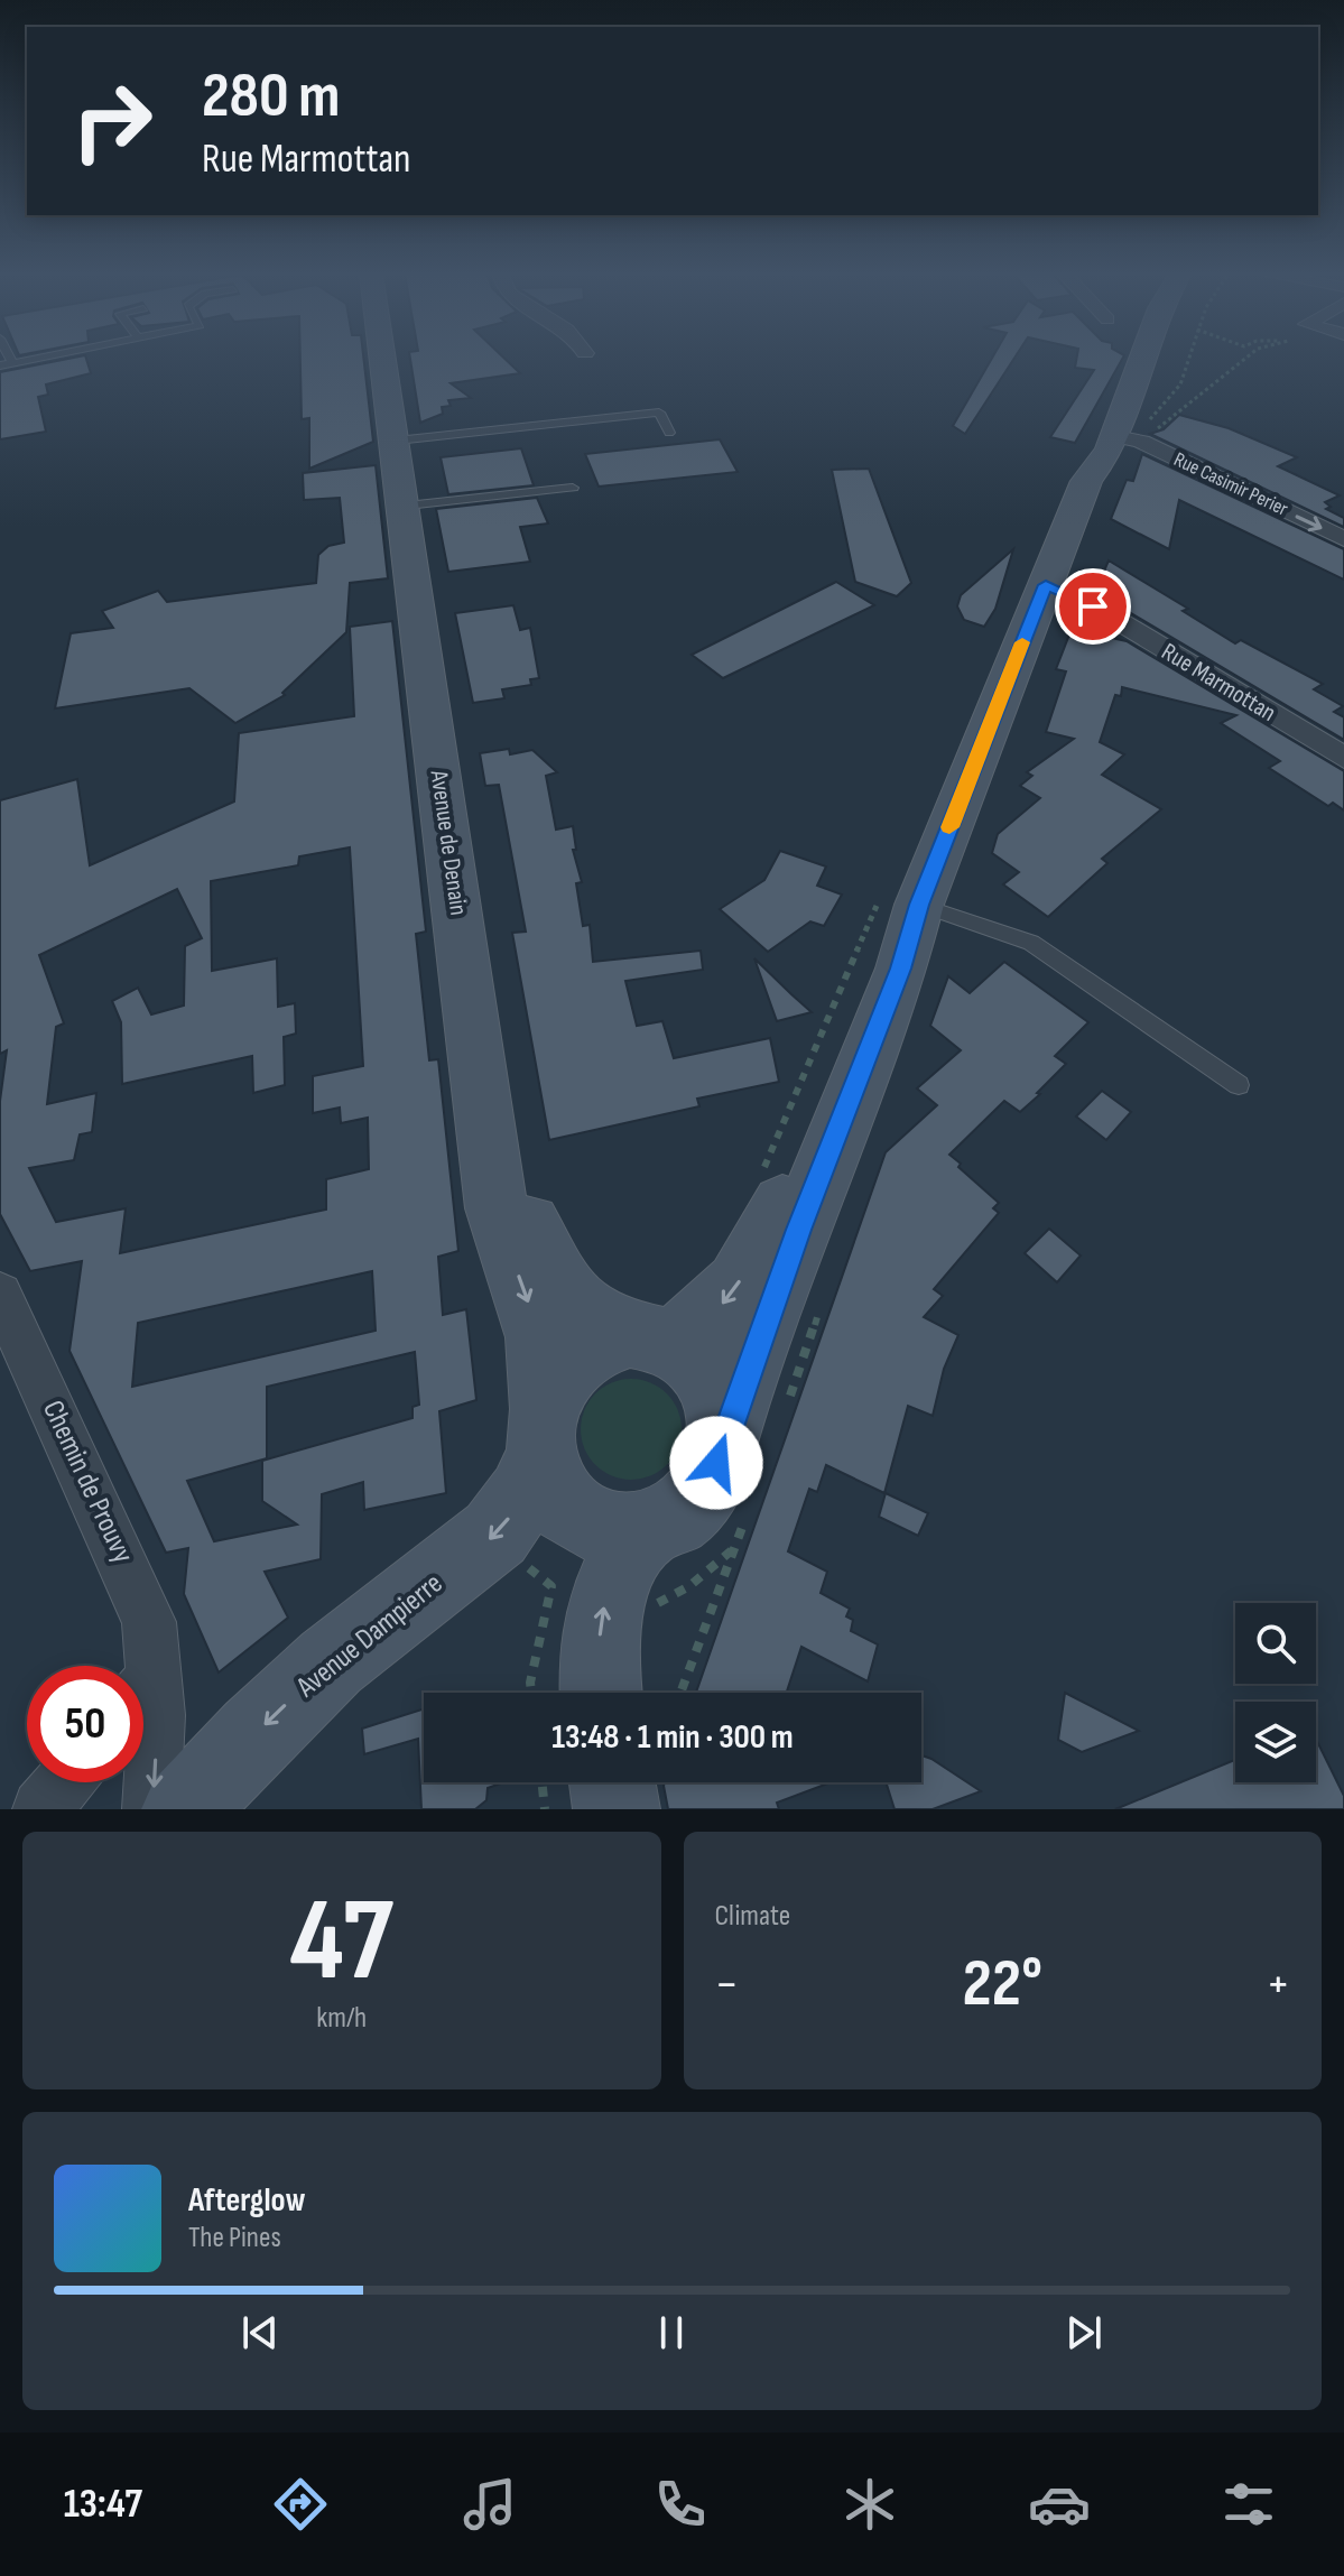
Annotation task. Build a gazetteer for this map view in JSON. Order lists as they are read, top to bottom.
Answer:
{
  "streets": {
    "main road": ["Avenue de Denain", "Avenue Dampierre"],
    "street": ["Rue Casimir Perier", "Rue Marmottan", "Chemin de Prouvy"]
  },
  "crossings": [
    ["Avenue de Denain", "Avenue Dampierre"]
  ],
  "one_way": ["Rue Casimir Perier", "Avenue Dampierre"],
  "page": {
    "turn": ["280 m", "Rue Marmottan"],
    "limit": "50",
    "trip": "13:48 · 1 min · 300 m",
    "tile": [
      ["47", "km/h"],
      "Climate"
    ],
    "heat": ["−", "22°", "+"],
    "song": ["Afterglow", "The Pines"],
    "tabs": "13:47"
  }
}
